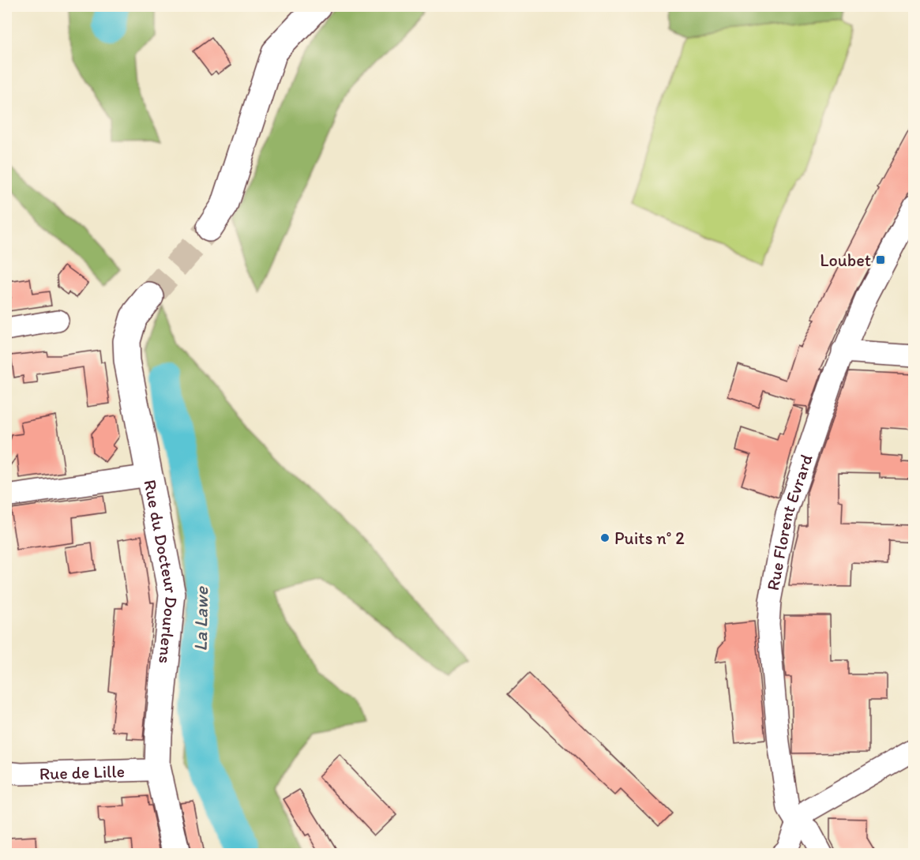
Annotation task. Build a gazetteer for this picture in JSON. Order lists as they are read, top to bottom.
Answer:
{
  "streets": {
    "street": ["Rue Florent Evrard", "Rue du Docteur Dourlens", "Rue de Lille"]
  },
  "crossings": [
    ["Rue du Docteur Dourlens", "Rue de Lille"]
  ],
  "water": ["La Lawe"],
  "places": {
    "transit": ["Loubet"],
    "other": ["Puits n° 2"]
  }
}
